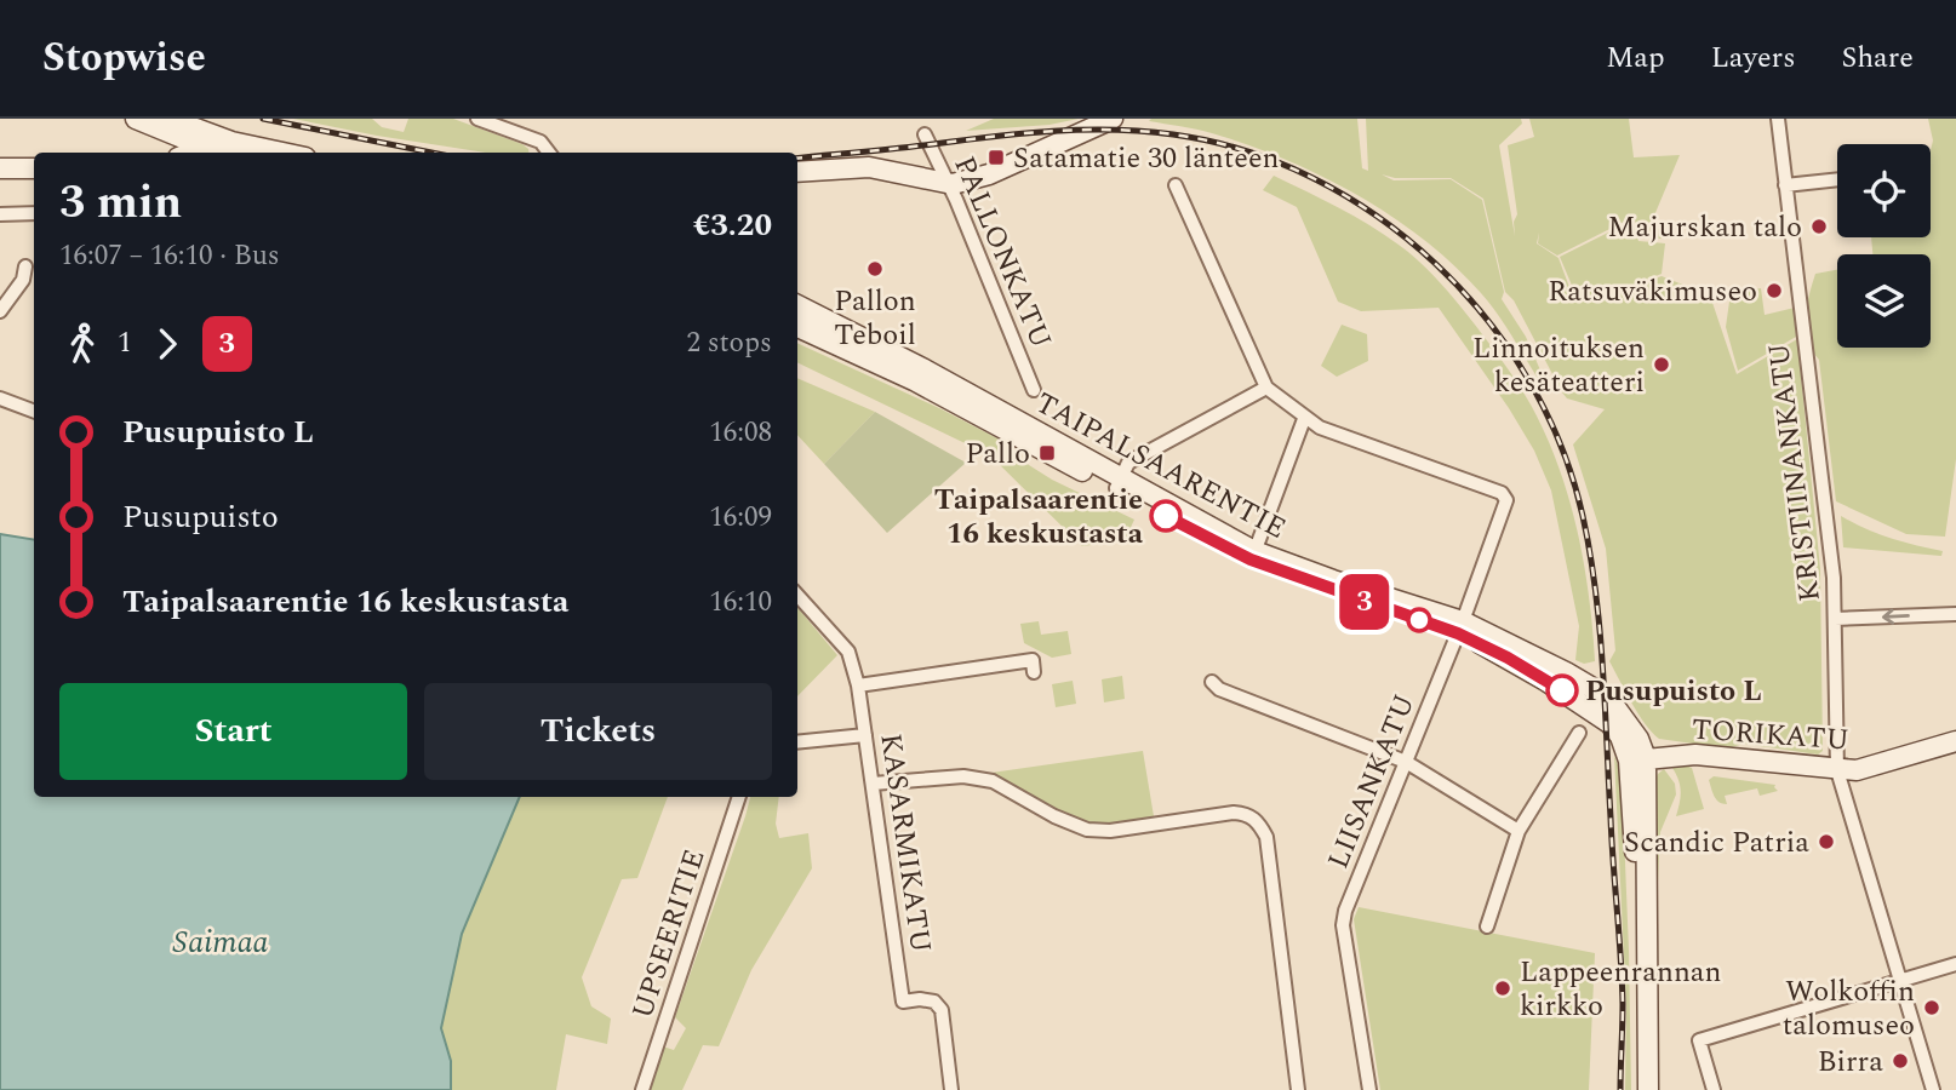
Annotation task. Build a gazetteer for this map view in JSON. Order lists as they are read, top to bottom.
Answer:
{
  "streets": {
    "main road": ["TAIPALSAARENTIE", "TORIKATU"],
    "street": [
      "PALLONKATU",
      "KRISTIINANKATU",
      "LIISANKATU",
      "KASARMIKATU",
      "UPSEERITIE"
    ]
  },
  "crossings": [
    ["TAIPALSAARENTIE", "TORIKATU"],
    ["TAIPALSAARENTIE", "LIISANKATU"],
    ["KRISTIINANKATU", "TORIKATU"]
  ],
  "water": ["Saimaa"],
  "places": {
    "transit": ["Satamatie 30 länteen", "Pallo"],
    "other": [
      "Majurskan talo",
      "Pallon Teboil",
      "Ratsuväkimuseo",
      "Linnoituksen kesäteatteri",
      "Taipalsaarentie 16 keskustasta",
      "Pusupuisto L",
      "Scandic Patria",
      "Lappeenrannan kirkko",
      "Wolkoffin talomuseo",
      "Birra"
    ]
  },
  "lines": ["bus line 3"],
  "page": {
    "header": "Stopwise",
    "nav": ["Map", "Layers", "Share"],
    "on_map": "3",
    "heading": ["3 min", "16:07 – 16:10 · Bus", "€3.20"],
    "legs": ["1", "3", "2 stops"],
    "list": [
      {
        "name": "Pusupuisto L",
        "value": "16:08"
      },
      {
        "name": "Pusupuisto",
        "value": "16:09"
      },
      {
        "name": "Taipalsaarentie 16 keskustasta",
        "value": "16:10"
      }
    ],
    "buttons": ["Start", "Tickets"]
  }
}
